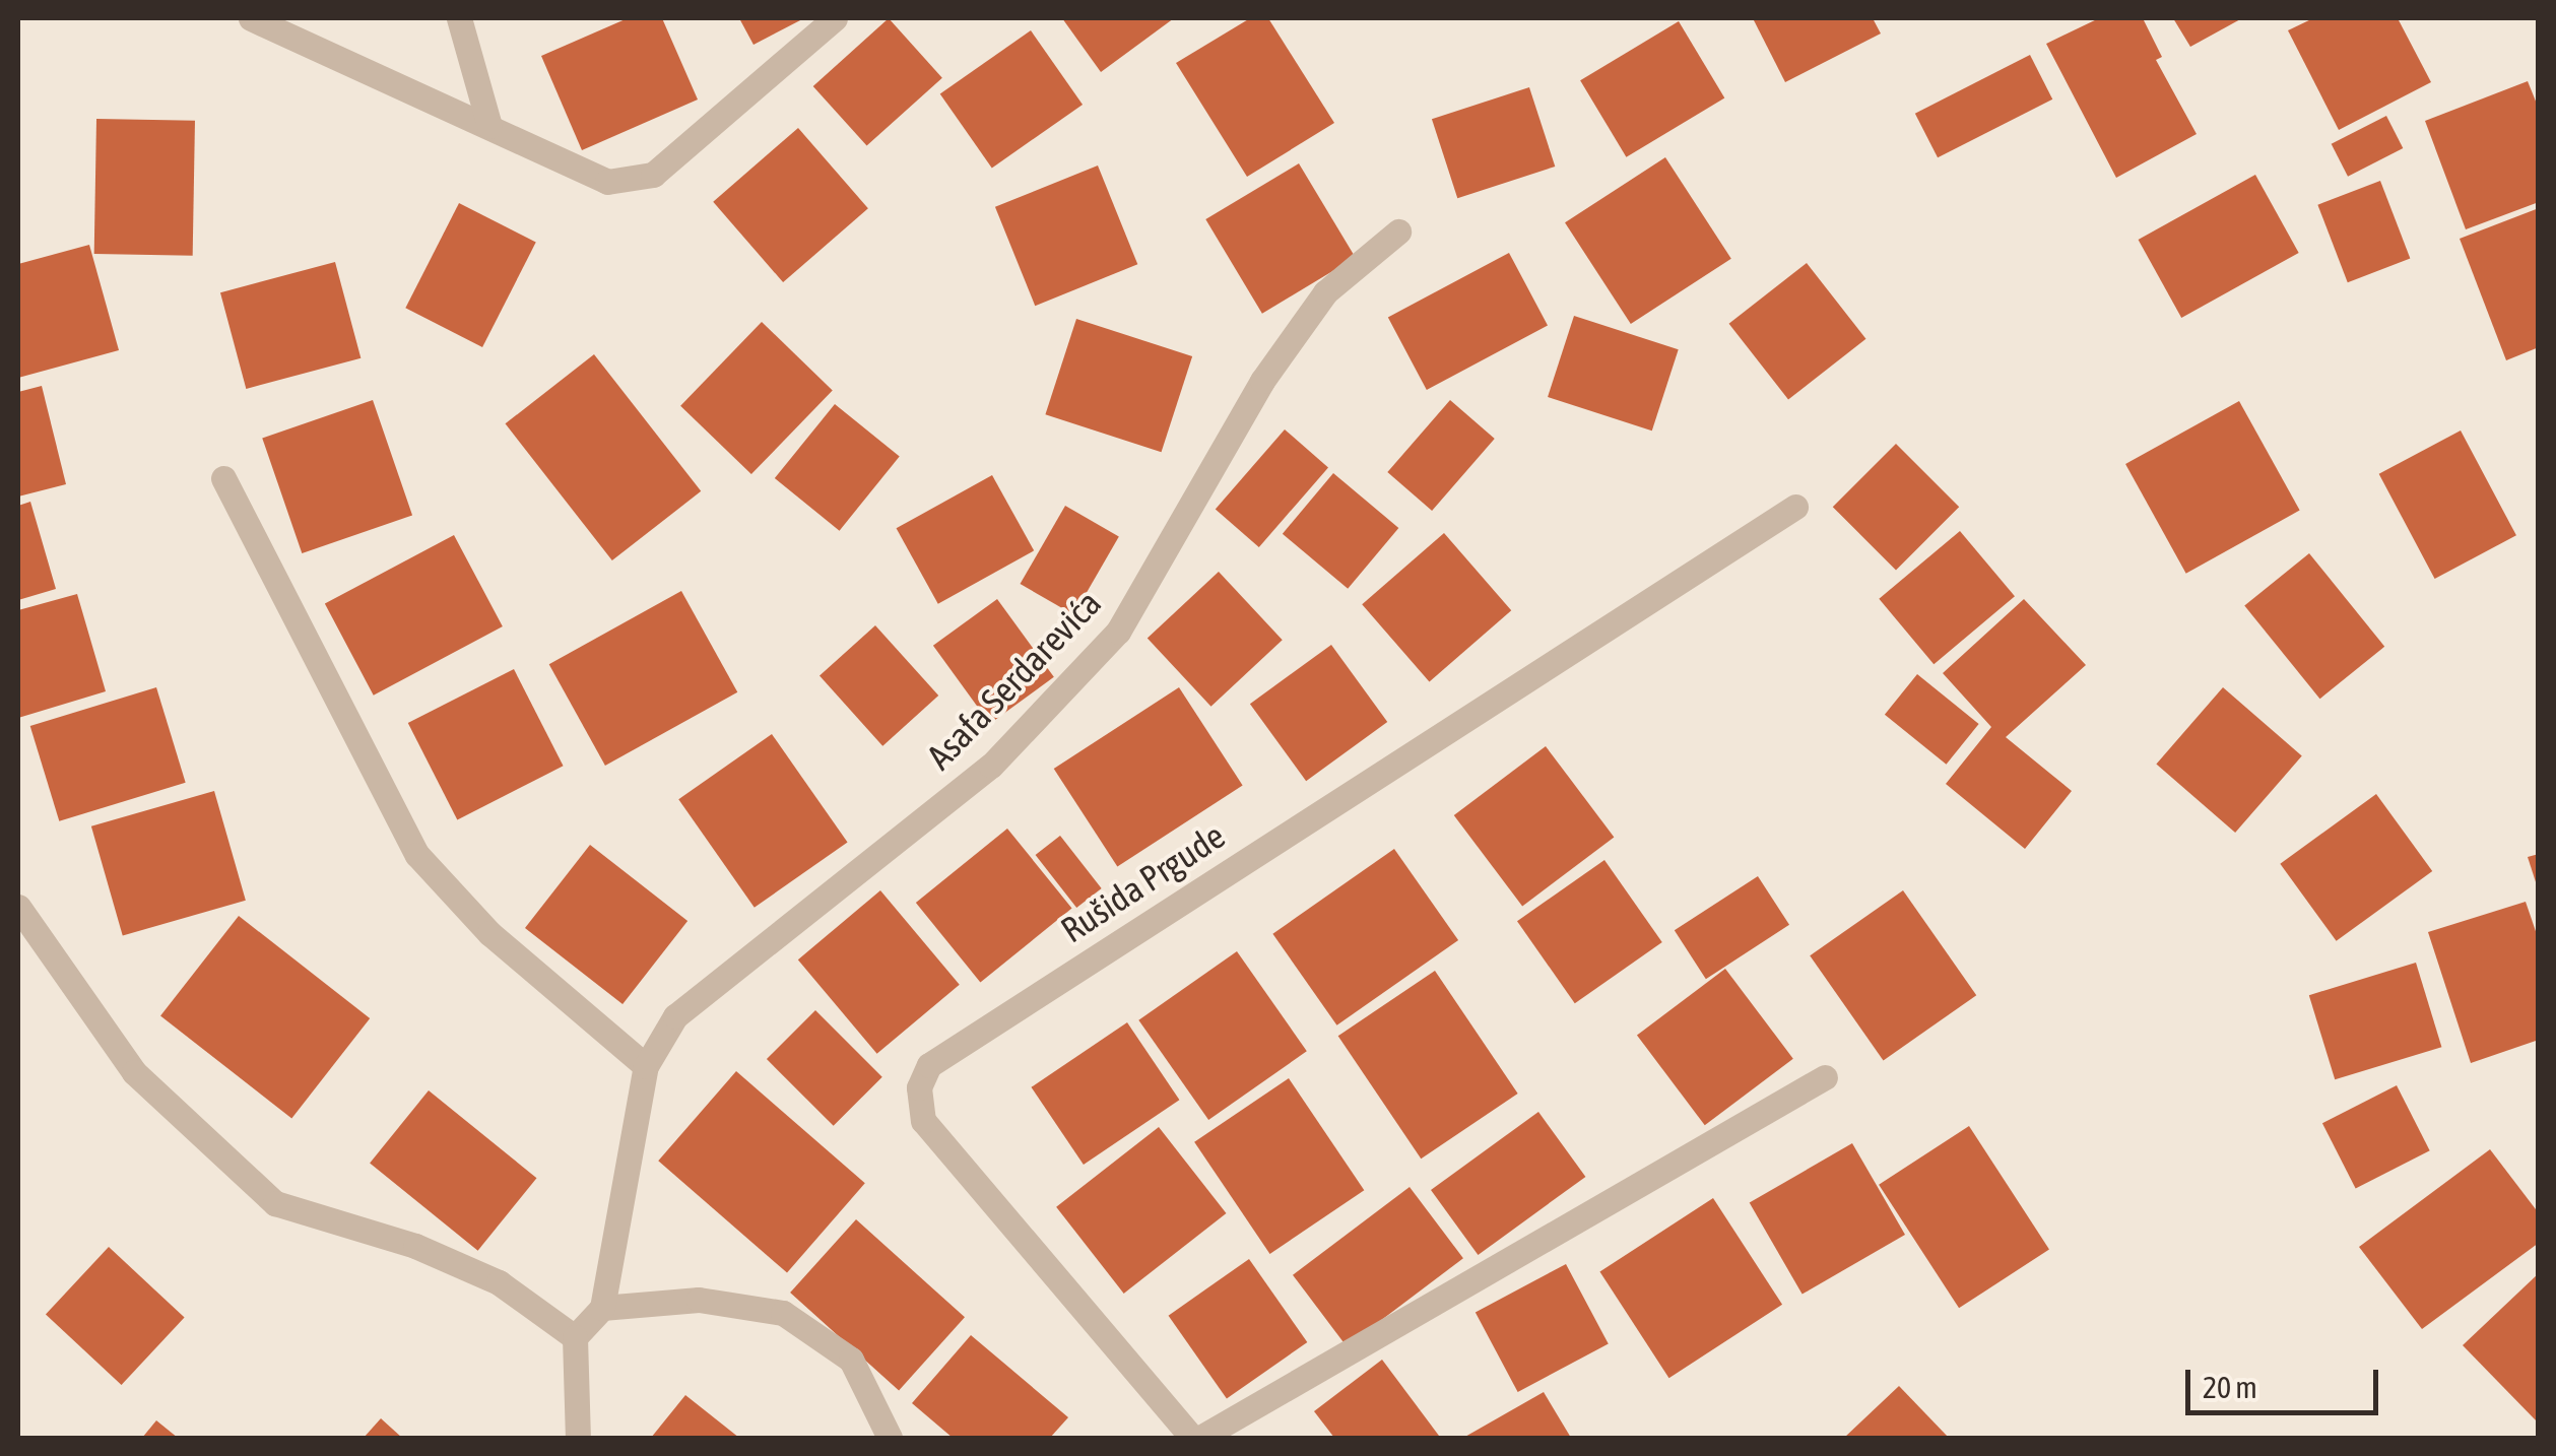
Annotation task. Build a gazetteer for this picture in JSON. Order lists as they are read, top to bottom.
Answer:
{
  "streets": {
    "street": ["Asafa Serdarevića", "Rušida Prgude"]
  },
  "scale_bar": "20 m"
}
